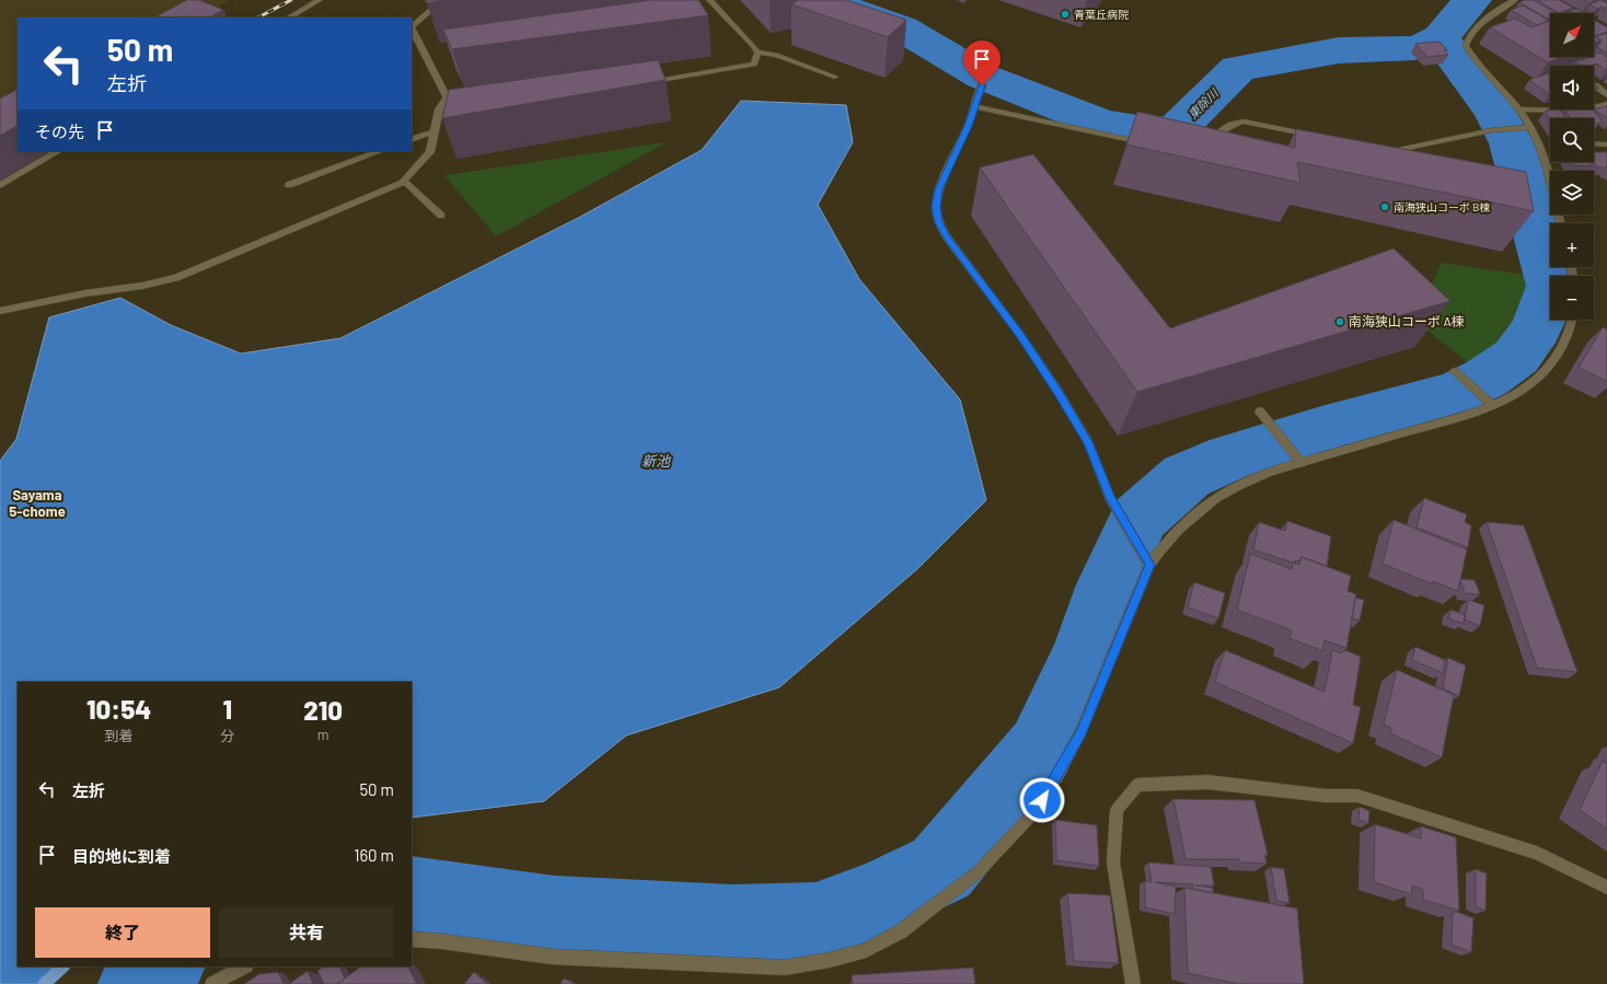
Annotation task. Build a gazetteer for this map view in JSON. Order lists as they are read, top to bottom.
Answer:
{
  "districts": ["Sayama 5-chome"],
  "water": ["東除川", "新池"],
  "places": ["青葉丘病院", "南海狭山コーポ B棟", "南海狭山コーポ A棟"],
  "north": "top right",
  "page": {
    "map_buttons": ["+", "−"],
    "turn": ["50 m", "左折"],
    "then": "その先",
    "eta": [
      "10:54",
      "到着",
      "1",
      "分",
      "210",
      "m"
    ],
    "list": [
      {
        "name": "左折",
        "value": "50 m"
      },
      {
        "name": "目的地に到着",
        "value": "160 m"
      }
    ],
    "buttons": ["終了", "共有"]
  }
}
